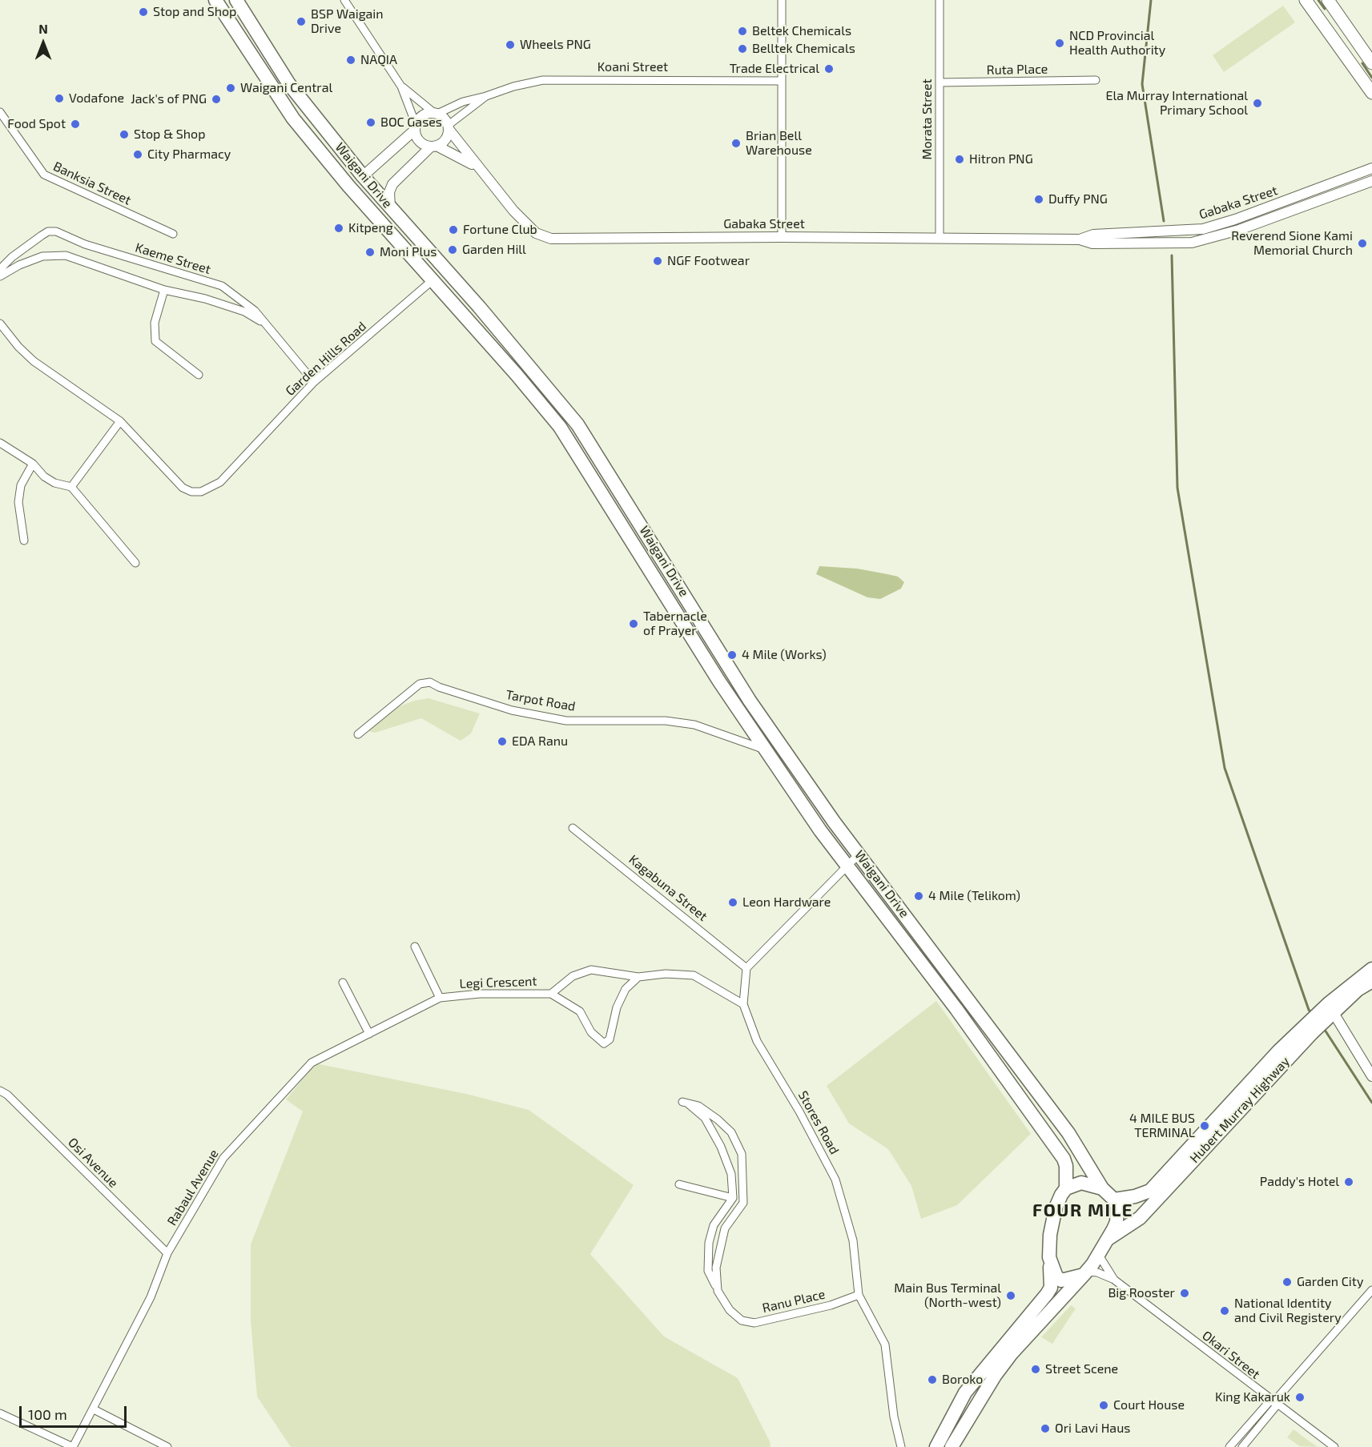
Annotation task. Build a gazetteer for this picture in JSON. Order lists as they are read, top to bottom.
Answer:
{
  "streets": {
    "highway": ["Waigani Drive", "Hubert Murray Highway"],
    "street": [
      "Koani Street",
      "Ruta Place",
      "Morata Street",
      "Banksia Street",
      "Gabaka Street",
      "Kaeme Street",
      "Garden Hills Road",
      "Tarpot Road",
      "Kagabuna Street",
      "Legi Crescent",
      "Stores Road",
      "Osi Avenue",
      "Rabaul Avenue",
      "Ranu Place",
      "Okari Street"
    ]
  },
  "crossings": [
    ["Koani Street", "Gabaka Street"],
    ["Ruta Place", "Morata Street"],
    ["Morata Street", "Gabaka Street"],
    ["Waigani Drive", "Garden Hills Road"],
    ["Waigani Drive", "Tarpot Road"],
    ["Waigani Drive", "Hubert Murray Highway"],
    ["Waigani Drive", "Okari Street"],
    ["Kaeme Street", "Garden Hills Road"],
    ["Kagabuna Street", "Stores Road"],
    ["Legi Crescent", "Rabaul Avenue"],
    ["Hubert Murray Highway", "Okari Street"],
    ["Stores Road", "Ranu Place"],
    ["Osi Avenue", "Rabaul Avenue"]
  ],
  "districts": ["FOUR MILE"],
  "places": [
    "Stop and Shop",
    "BSP Waigain Drive",
    "Beltek Chemicals",
    "NCD Provincial Health Authority",
    "Wheels PNG",
    "Belltek Chemicals",
    "NAQIA",
    "Trade Electrical",
    "Waigani Central",
    "Vodafone",
    "Jack's of PNG",
    "Ela Murray International Primary School",
    "BOC Gases",
    "Food Spot",
    "Stop & Shop",
    "Brian Bell Warehouse",
    "City Pharmacy",
    "Hitron PNG",
    "Duffy PNG",
    "Kitpeng",
    "Fortune Club",
    "Reverend Sione Kami Memorial Church",
    "Garden Hill",
    "Moni Plus",
    "NGF Footwear",
    "Tabernacle of Prayer",
    "4 Mile (Works)",
    "EDA Ranu",
    "4 Mile (Telikom)",
    "Leon Hardware",
    "4 MILE BUS TERMINAL",
    "Paddy's Hotel",
    "Garden City",
    "Big Rooster",
    "Main Bus Terminal (North-west)",
    "National Identity and Civil Registery",
    "Street Scene",
    "Boroko",
    "King Kakaruk",
    "Court House",
    "Ori Lavi Haus"
  ],
  "scale_bar": "100 m",
  "north": "top"
}
